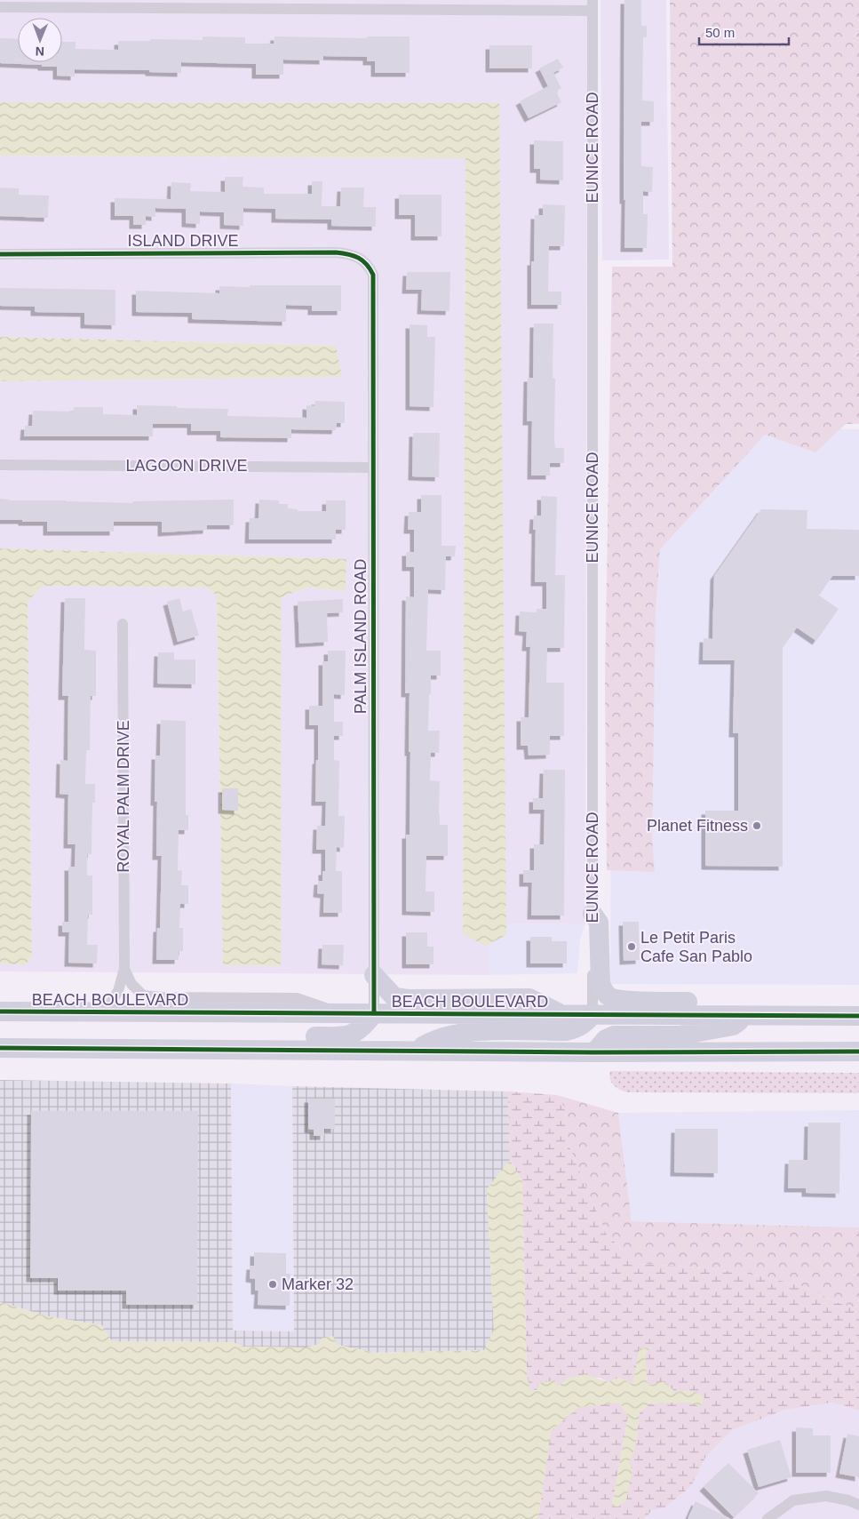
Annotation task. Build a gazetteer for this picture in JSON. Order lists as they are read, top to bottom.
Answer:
{
  "streets": {
    "highway": ["BEACH BOULEVARD"],
    "street": [
      "EUNICE ROAD",
      "ISLAND DRIVE",
      "LAGOON DRIVE",
      "PALM ISLAND ROAD",
      "ROYAL PALM DRIVE"
    ]
  },
  "crossings": [
    ["EUNICE ROAD", "BEACH BOULEVARD"],
    ["ISLAND DRIVE", "PALM ISLAND ROAD"],
    ["LAGOON DRIVE", "PALM ISLAND ROAD"],
    ["PALM ISLAND ROAD", "BEACH BOULEVARD"],
    ["ROYAL PALM DRIVE", "BEACH BOULEVARD"]
  ],
  "places": ["Planet Fitness", "Le Petit Paris Cafe San Pablo", "Marker 32"],
  "scale_bar": "50 m",
  "north": "bottom"
}
